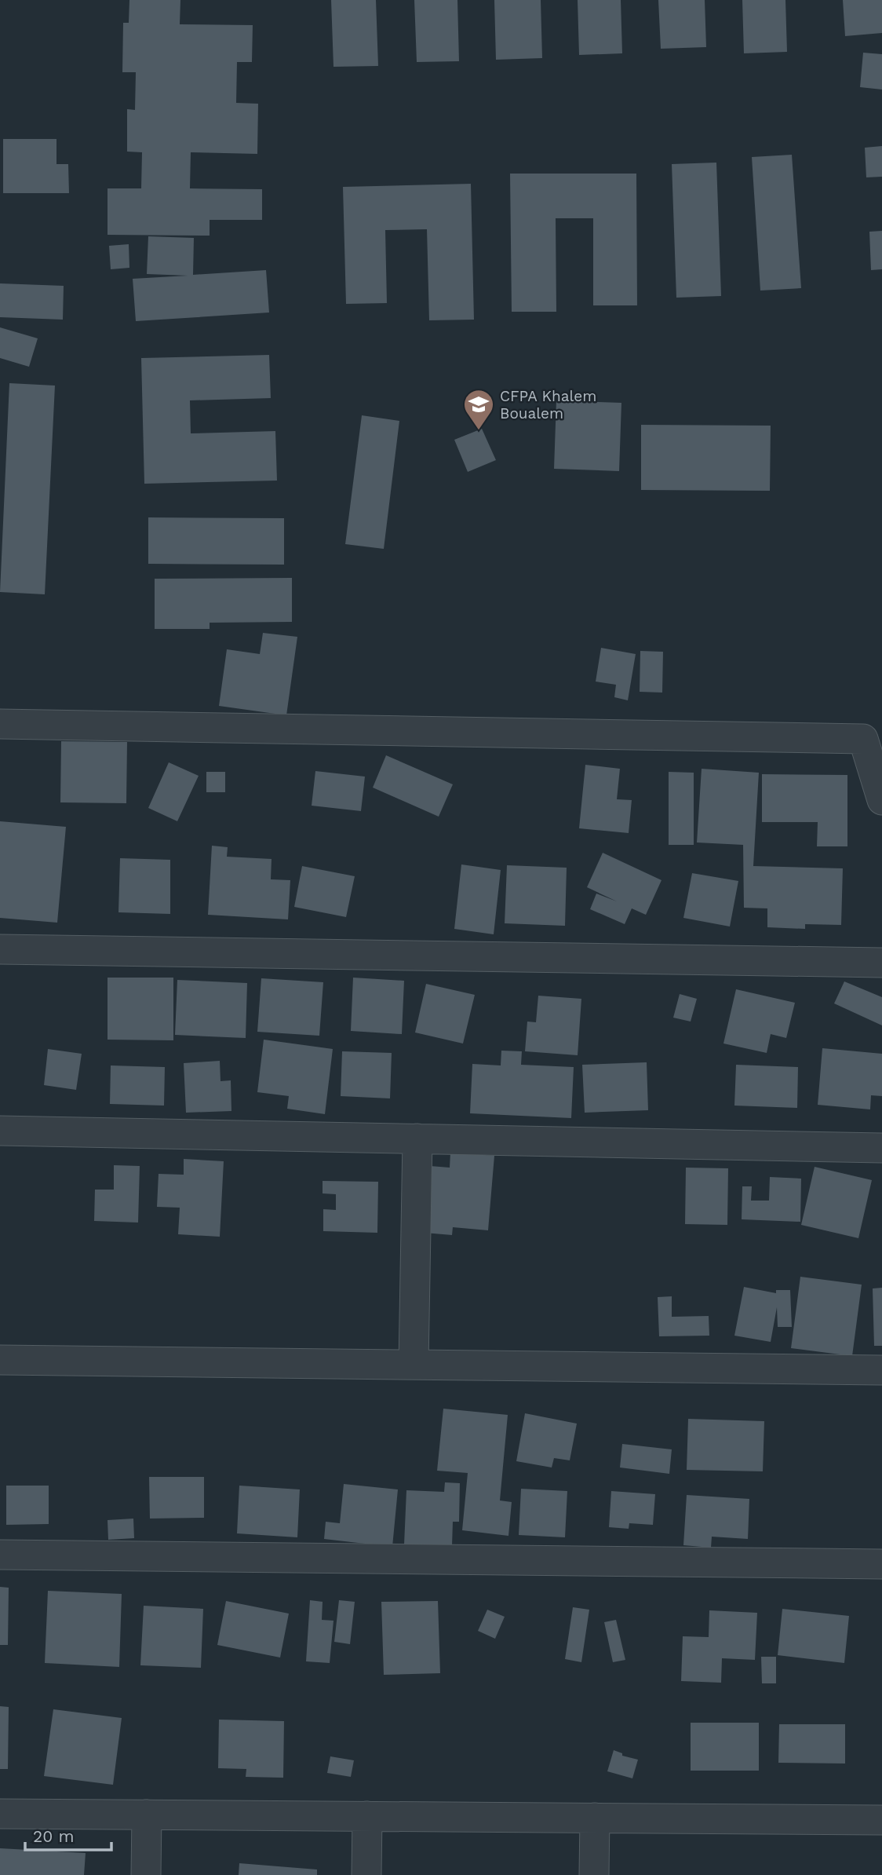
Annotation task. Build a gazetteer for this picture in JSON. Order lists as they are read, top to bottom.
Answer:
{
  "places": {
    "school or university": ["CFPA Khalem Boualem"]
  },
  "scale_bar": "20 m"
}
